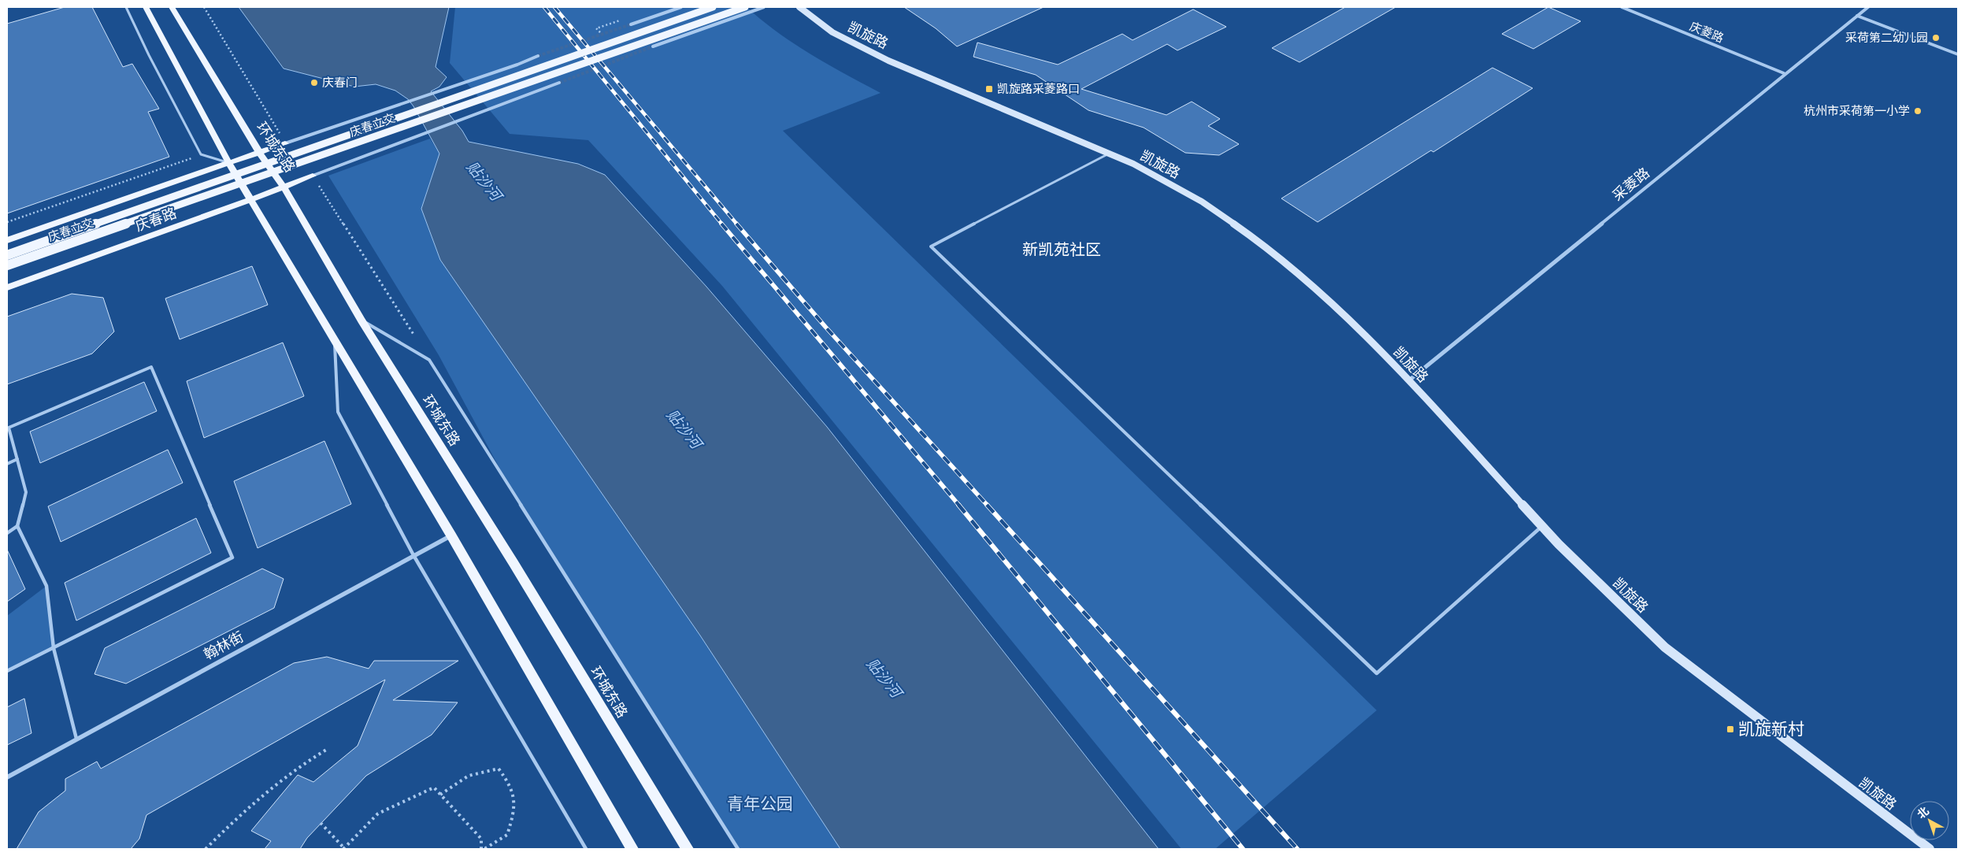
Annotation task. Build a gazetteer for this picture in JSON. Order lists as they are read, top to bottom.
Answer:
{
  "streets": {
    "main road": [
      "凯旋路",
      "庆春立交",
      "环城东路",
      "庆春路"
    ],
    "street": ["庆菱路", "采菱路", "翰林街"]
  },
  "crossings": [
    ["庆菱路", "采菱路"],
    ["凯旋路", "采菱路"],
    ["环城东路", "庆春路"]
  ],
  "districts": ["新凯苑社区"],
  "water": ["贴沙河"],
  "parks": ["青年公园"],
  "places": {
    "other": ["采荷第二幼儿园", "庆春门", "杭州市采荷第一小学"],
    "transit": ["凯旋路采菱路口", "凯旋新村"]
  },
  "north": "top left"
}
